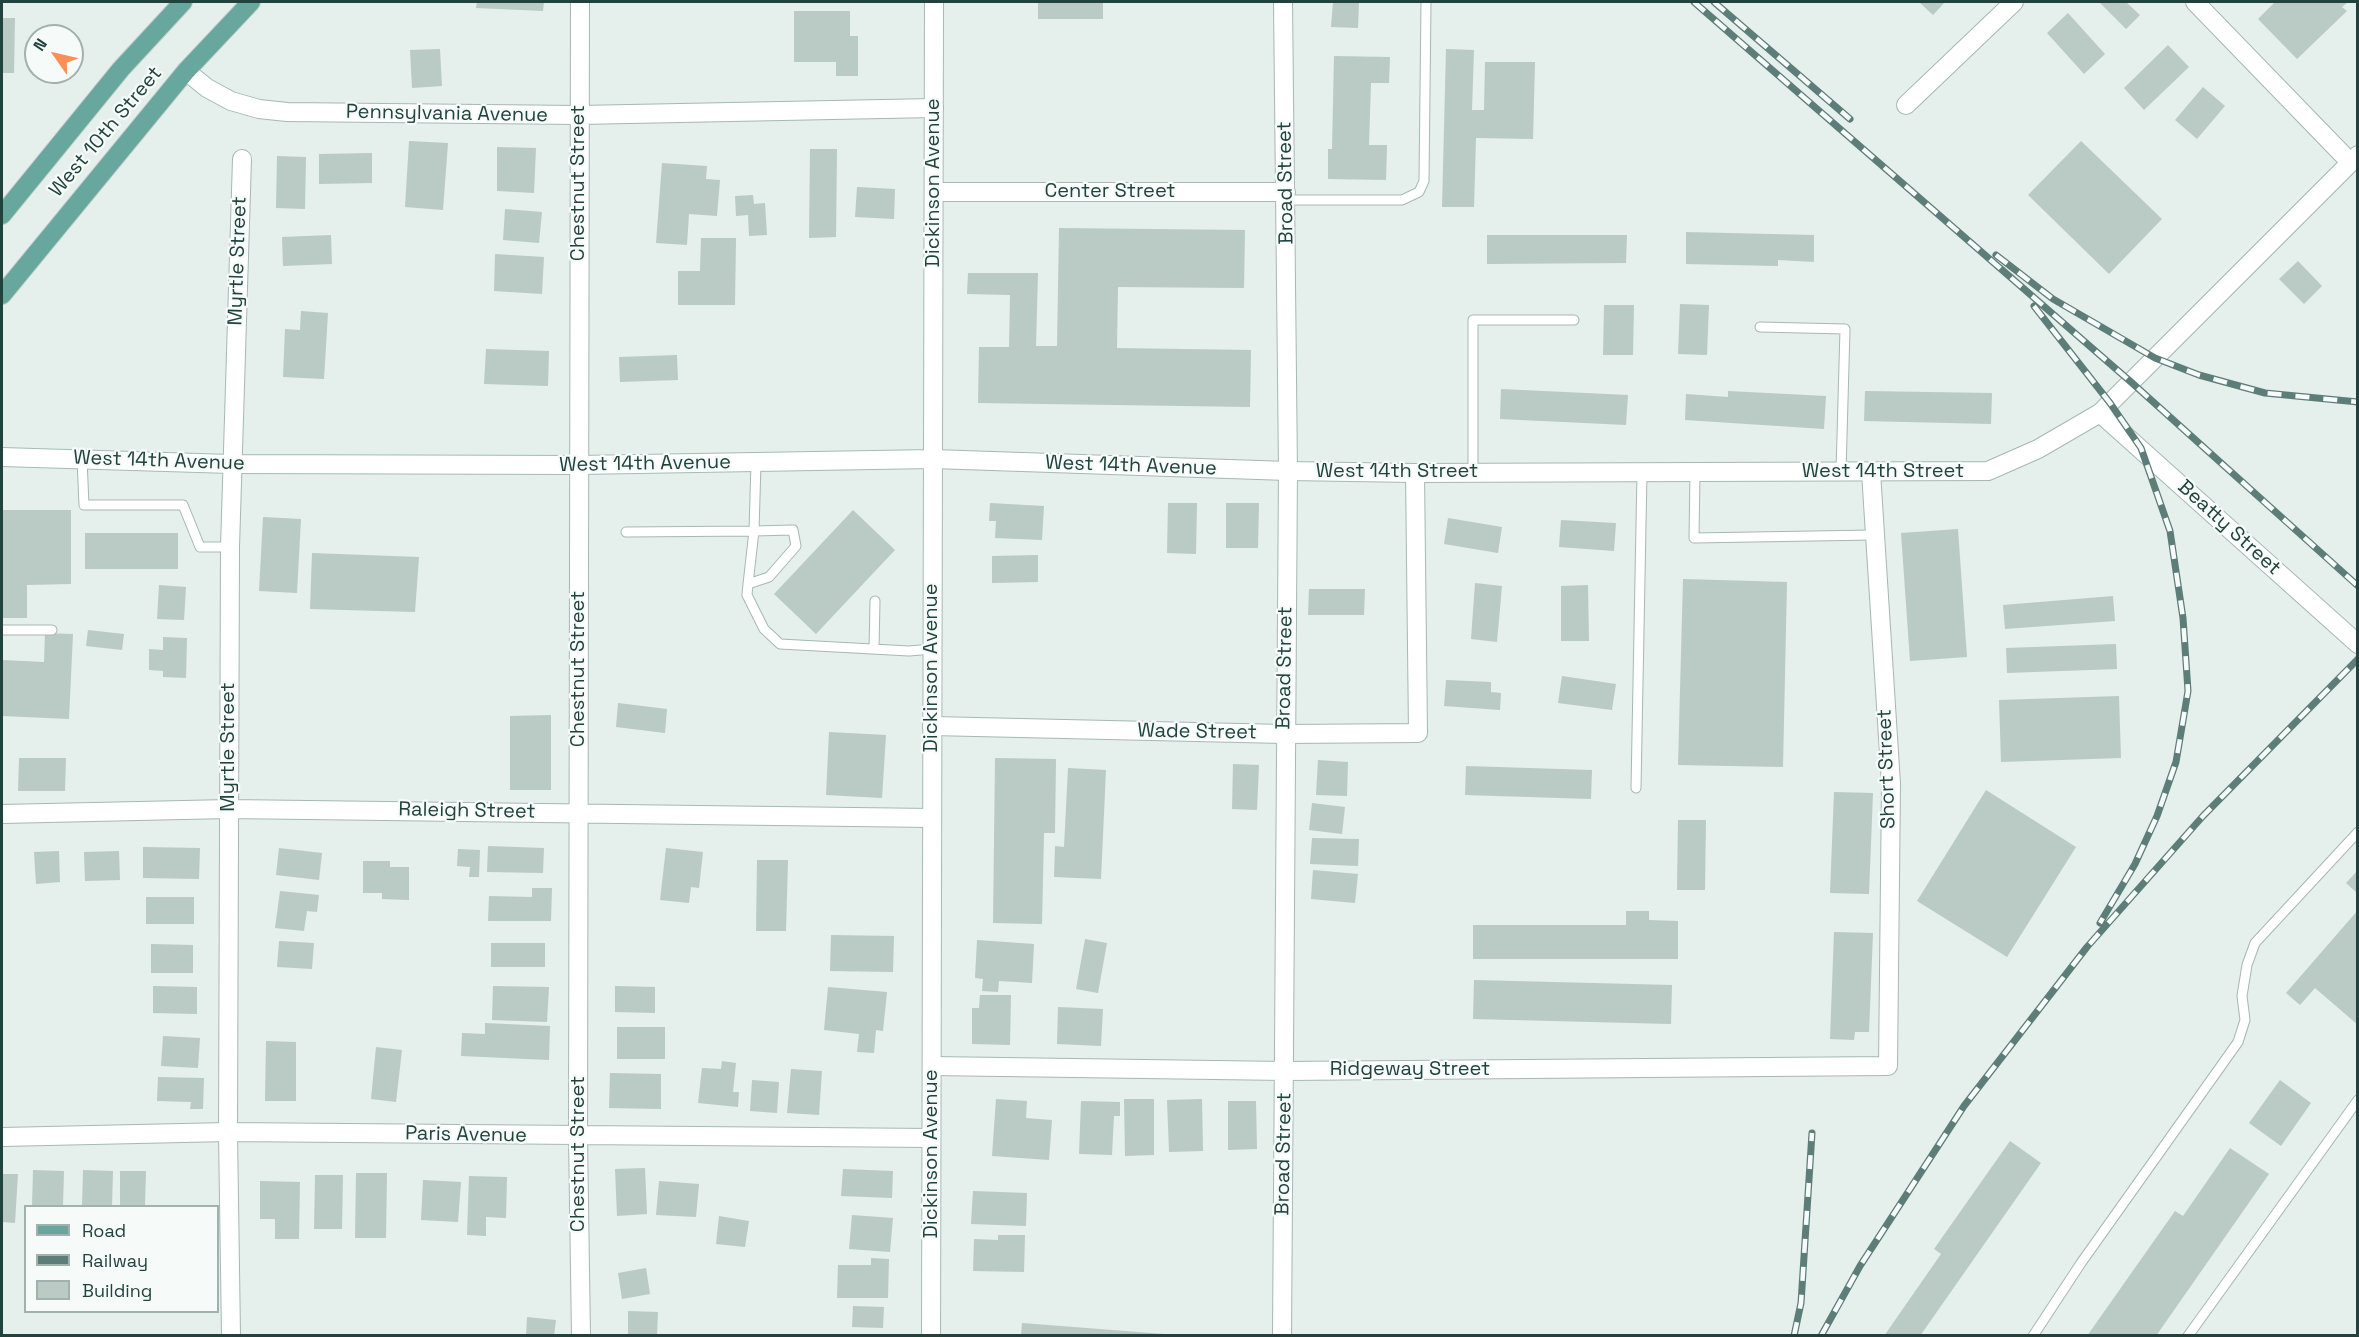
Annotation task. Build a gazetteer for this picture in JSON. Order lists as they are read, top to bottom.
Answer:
{
  "streets": {
    "main road": ["West 10th Street"],
    "street": [
      "Pennsylvania Avenue",
      "Chestnut Street",
      "Dickinson Avenue",
      "Broad Street",
      "Center Street",
      "Myrtle Street",
      "West 14th Avenue",
      "West 14th Street",
      "Beatty Street",
      "Wade Street",
      "Short Street",
      "Raleigh Street",
      "Ridgeway Street",
      "Paris Avenue"
    ]
  },
  "crossings": [
    ["Pennsylvania Avenue", "West 10th Street"],
    ["Pennsylvania Avenue", "Chestnut Street"],
    ["Pennsylvania Avenue", "Dickinson Avenue"],
    ["Chestnut Street", "West 14th Avenue"],
    ["Chestnut Street", "Raleigh Street"],
    ["Chestnut Street", "Paris Avenue"],
    ["Dickinson Avenue", "Center Street"],
    ["Dickinson Avenue", "West 14th Avenue"],
    ["Dickinson Avenue", "Wade Street"],
    ["Dickinson Avenue", "Raleigh Street"],
    ["Dickinson Avenue", "Ridgeway Street"],
    ["Dickinson Avenue", "Paris Avenue"],
    ["Broad Street", "Center Street"],
    ["Broad Street", "West 14th Avenue"],
    ["Broad Street", "West 14th Street"],
    ["Broad Street", "Wade Street"],
    ["Broad Street", "Ridgeway Street"],
    ["Myrtle Street", "West 14th Avenue"],
    ["Myrtle Street", "Raleigh Street"],
    ["Myrtle Street", "Paris Avenue"],
    ["West 14th Avenue", "West 14th Street"],
    ["West 14th Street", "Beatty Street"],
    ["West 14th Street", "Wade Street"],
    ["West 14th Street", "Short Street"],
    ["Short Street", "Ridgeway Street"]
  ],
  "legend": ["Road", "Railway", "Building"],
  "north": "top left"
}
